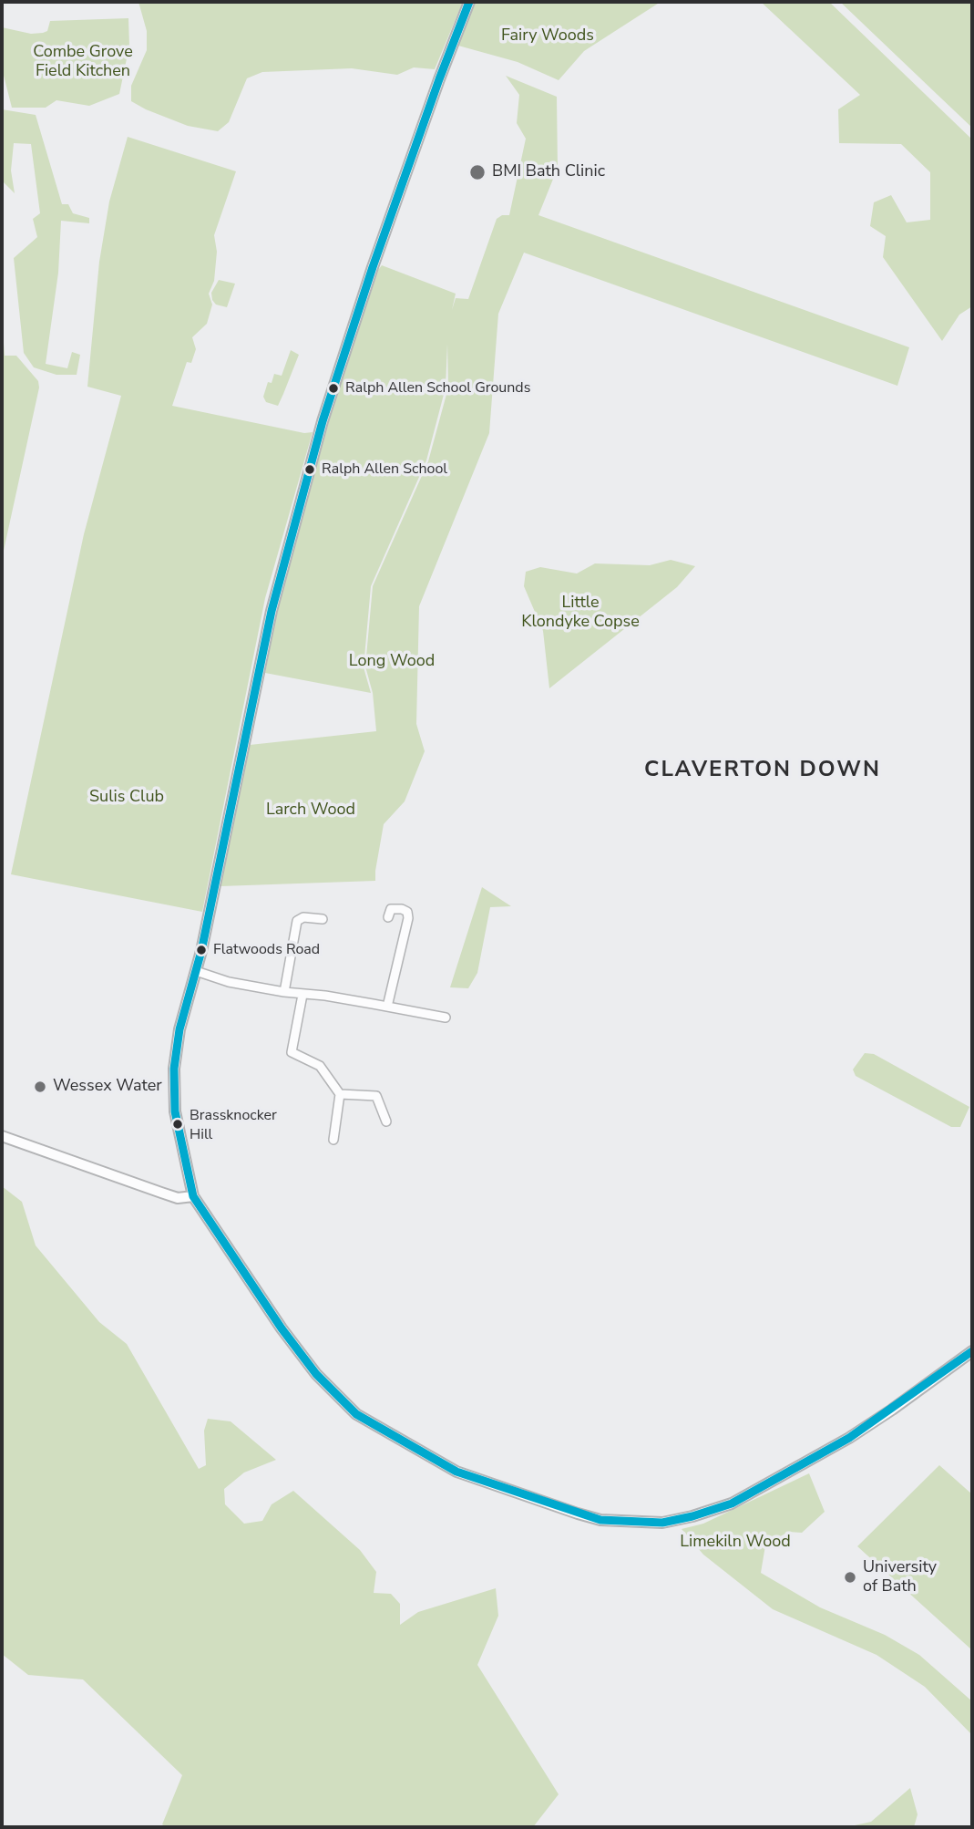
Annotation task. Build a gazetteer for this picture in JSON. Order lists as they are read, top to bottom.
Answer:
{
  "districts": ["CLAVERTON DOWN"],
  "parks": [
    "Fairy Woods",
    "Combe Grove Field Kitchen",
    "Little Klondyke Copse",
    "Long Wood",
    "Sulis Club",
    "Larch Wood",
    "Limekiln Wood"
  ],
  "places": [
    "BMI Bath Clinic",
    "Ralph Allen School Grounds",
    "Ralph Allen School",
    "Flatwoods Road",
    "Wessex Water",
    "Brassknocker Hill",
    "University of Bath"
  ]
}
